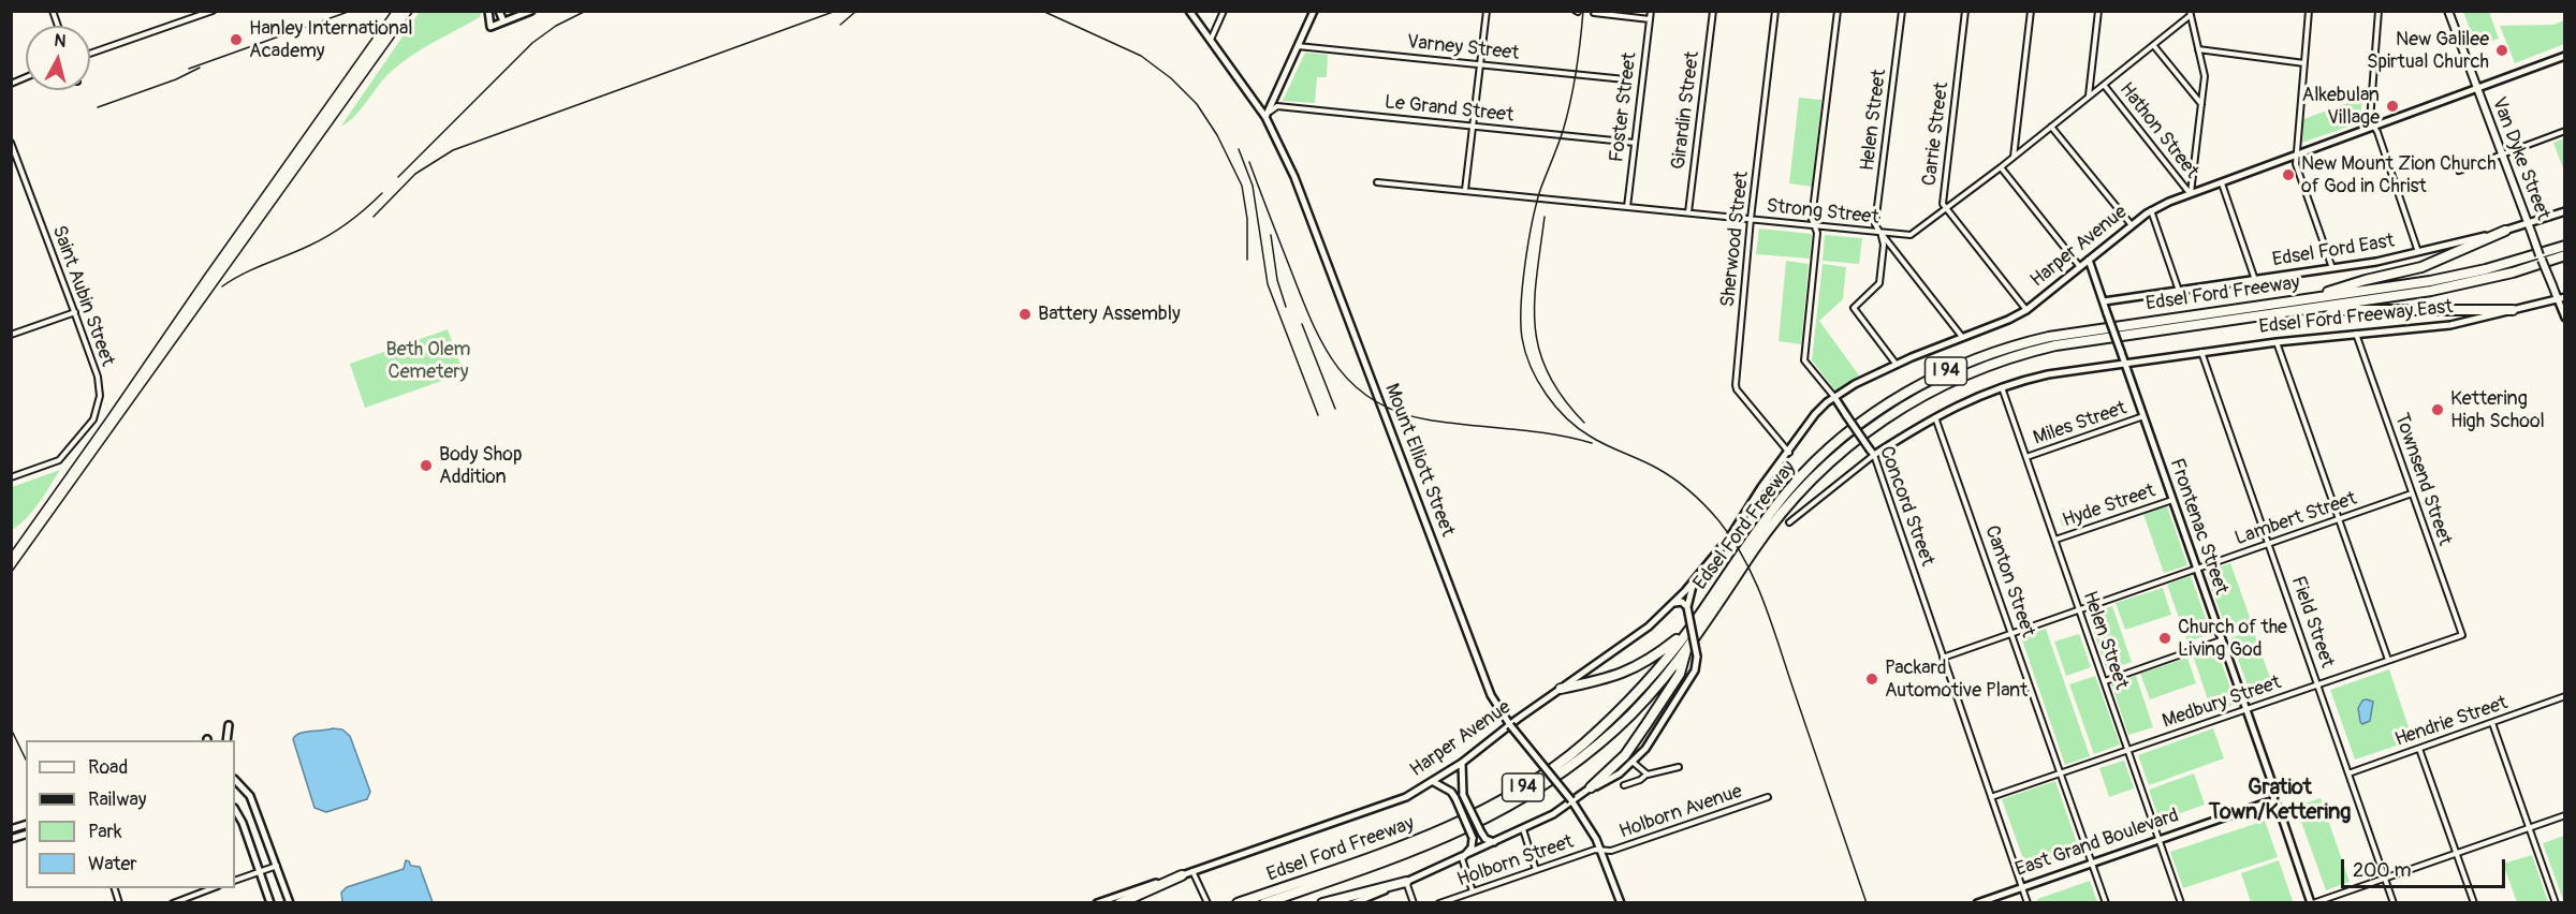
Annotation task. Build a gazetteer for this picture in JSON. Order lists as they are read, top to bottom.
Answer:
{
  "streets": {
    "highway": ["Edsel Ford Freeway", "I 94"],
    "main road": ["Van Dyke Street"],
    "street": [
      "Varney Street",
      "Foster Street",
      "Le Grand Street",
      "Girardin Street",
      "Helen Street",
      "Hathon Street",
      "Carrie Street",
      "Strong Street",
      "Sherwood Street",
      "Harper Avenue",
      "Edsel Ford East",
      "Saint Aubin Street",
      "Edsel Ford Freeway East",
      "Miles Street",
      "Mount Elliott Street",
      "Townsend Street",
      "Concord Street",
      "Hyde Street",
      "Lambert Street",
      "Frontenac Street",
      "Canton Street",
      "Field Street",
      "Medbury Street",
      "Hendrie Street",
      "Holborn Avenue",
      "East Grand Boulevard",
      "Holborn Street"
    ]
  },
  "crossings": [
    ["Foster Street", "Le Grand Street"],
    ["Foster Street", "Strong Street"],
    ["Le Grand Street", "Mount Elliott Street"],
    ["Girardin Street", "Strong Street"],
    ["Helen Street", "Strong Street"],
    ["Helen Street", "Harper Avenue"],
    ["Helen Street", "Miles Street"],
    ["Helen Street", "Hyde Street"],
    ["Helen Street", "Lambert Street"],
    ["Helen Street", "Medbury Street"],
    ["Helen Street", "East Grand Boulevard"],
    ["Hathon Street", "Strong Street"],
    ["Hathon Street", "Harper Avenue"],
    ["Carrie Street", "Strong Street"],
    ["Carrie Street", "Harper Avenue"],
    ["Van Dyke Street", "Harper Avenue"],
    ["Van Dyke Street", "Edsel Ford East"],
    ["Van Dyke Street", "Edsel Ford Freeway East"],
    ["Strong Street", "Sherwood Street"],
    ["Strong Street", "Concord Street"],
    ["Sherwood Street", "Harper Avenue"],
    ["Harper Avenue", "Mount Elliott Street"],
    ["Harper Avenue", "Concord Street"],
    ["Harper Avenue", "Frontenac Street"],
    ["Edsel Ford East", "Frontenac Street"],
    ["Edsel Ford Freeway East", "Townsend Street"],
    ["Edsel Ford Freeway East", "Frontenac Street"],
    ["Edsel Ford Freeway East", "Field Street"],
    ["Miles Street", "Frontenac Street"],
    ["Mount Elliott Street", "Holborn Avenue"],
    ["Mount Elliott Street", "Holborn Street"],
    ["Townsend Street", "Lambert Street"],
    ["Townsend Street", "Medbury Street"],
    ["Concord Street", "Lambert Street"],
    ["Concord Street", "Medbury Street"],
    ["Concord Street", "East Grand Boulevard"],
    ["Hyde Street", "Frontenac Street"],
    ["Lambert Street", "Frontenac Street"],
    ["Lambert Street", "Canton Street"],
    ["Lambert Street", "Field Street"],
    ["Frontenac Street", "Medbury Street"],
    ["Frontenac Street", "East Grand Boulevard"],
    ["Canton Street", "Medbury Street"],
    ["Canton Street", "East Grand Boulevard"],
    ["Field Street", "Medbury Street"],
    ["Field Street", "Hendrie Street"],
    ["Holborn Avenue", "Holborn Street"]
  ],
  "districts": ["Gratiot Town/Kettering"],
  "parks": ["Beth Olem Cemetery"],
  "places": [
    "Hanley International Academy",
    "New Galilee Spirtual Church",
    "Alkebulan Village",
    "New Mount Zion Church of God in Christ",
    "Battery Assembly",
    "Kettering High School",
    "Body Shop Addition",
    "Church of the Living God",
    "Packard Automotive Plant"
  ],
  "legend": [
    "Road",
    "Railway",
    "Park",
    "Water"
  ],
  "scale_bar": "200 m",
  "north": "top"
}
